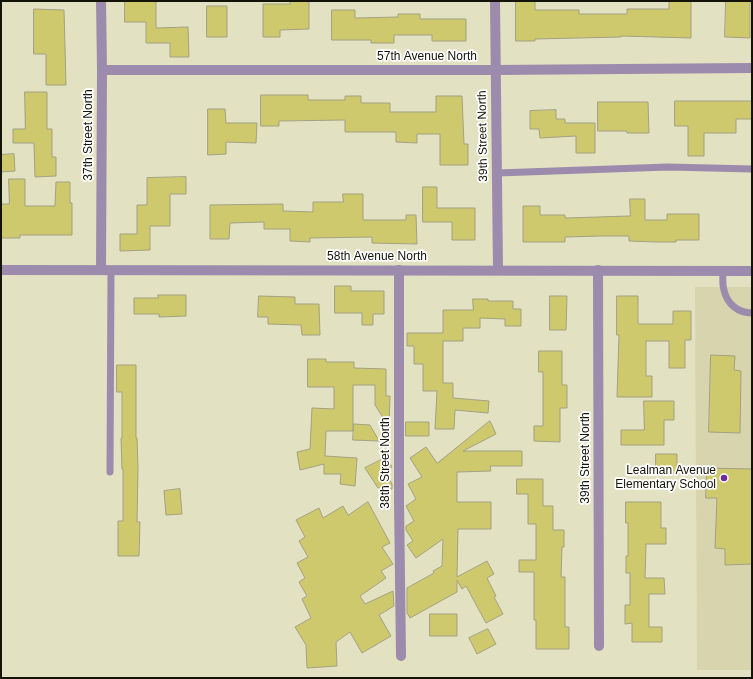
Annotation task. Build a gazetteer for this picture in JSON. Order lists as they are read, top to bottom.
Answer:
{
  "streets": {
    "street": [
      "57th Avenue North",
      "37th Street North",
      "39th Street North",
      "58th Avenue North",
      "38th Street North"
    ]
  },
  "crossings": [
    ["57th Avenue North", "37th Street North"],
    ["57th Avenue North", "39th Street North"],
    ["37th Street North", "58th Avenue North"],
    ["39th Street North", "58th Avenue North"],
    ["58th Avenue North", "38th Street North"]
  ],
  "places": ["Lealman Avenue Elementary School"]
}
